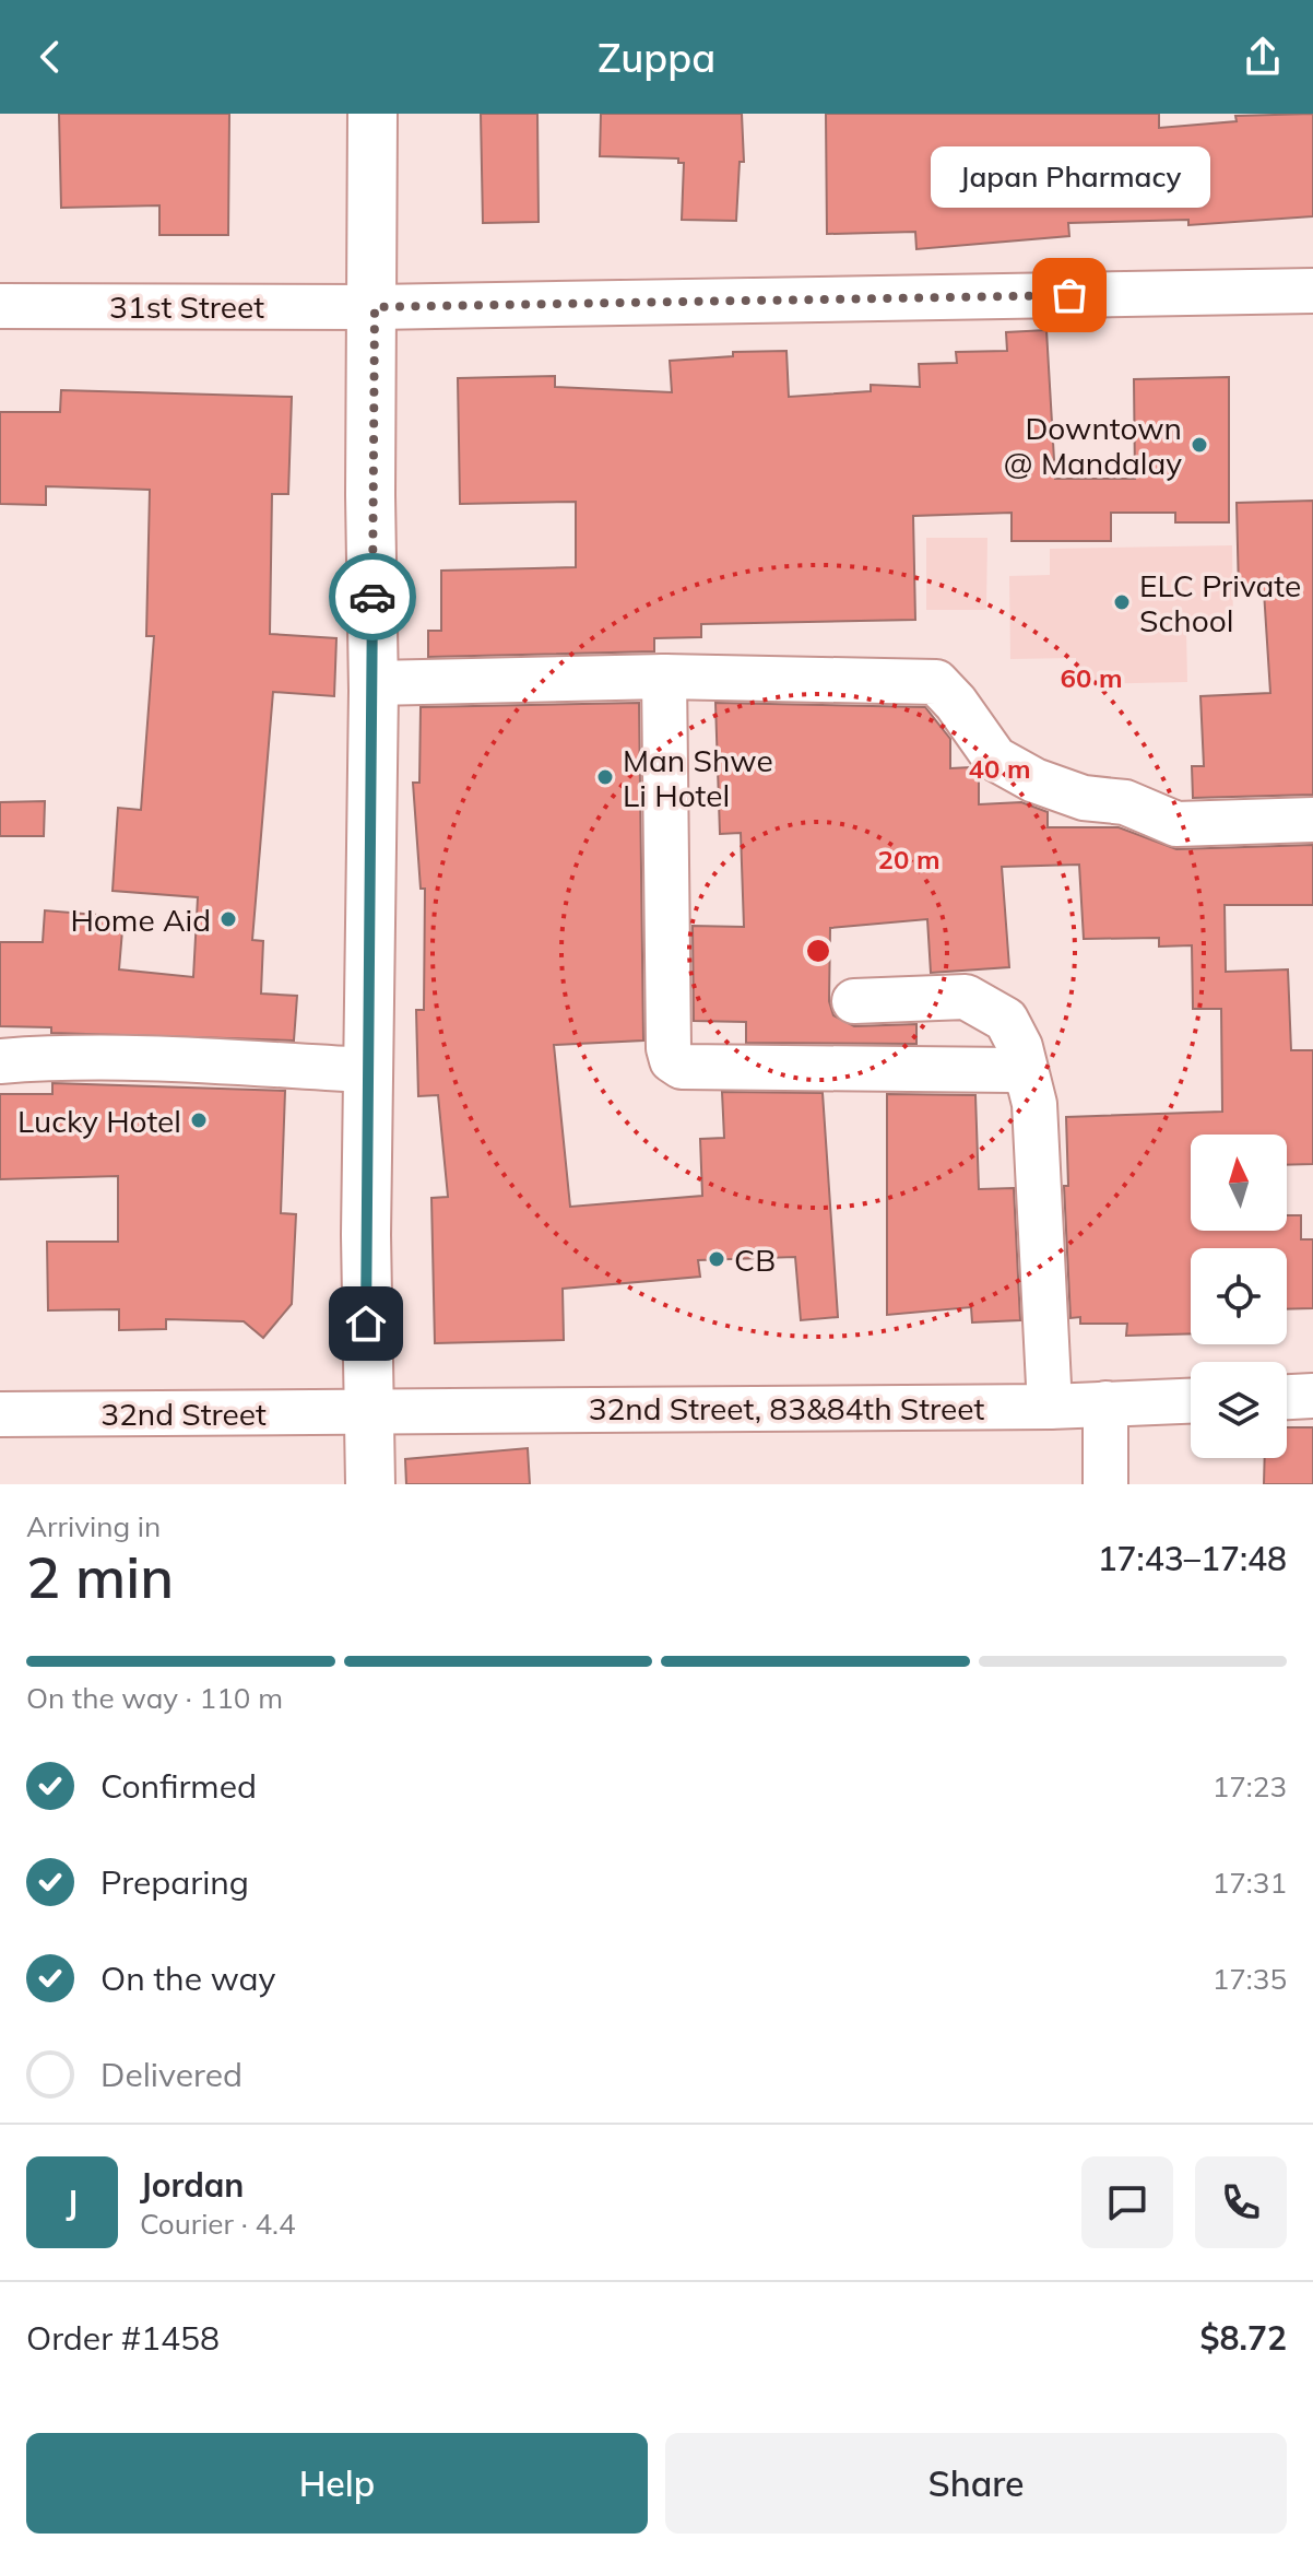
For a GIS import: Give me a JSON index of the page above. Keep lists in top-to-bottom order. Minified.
{"streets":{"street":["31st Street","32nd Street, 83&84th Street","32nd Street"]},"crossings":[["32nd Street, 83&84th Street","32nd Street"]],"places":["Japan Pharmacy","Downtown @ Mandalay","ELC Private School","Man Shwe Li Hotel","Home Aid","Lucky Hotel","CB"],"north":"top","page":{"header":"Zuppa","bubble":"Japan Pharmacy","heading":["2 min","Arriving in","17:43–17:48"],"panel":["Jordan","Courier · 4.4","Order #1458","$8.72"],"bar":"On the way · 110 m","list":[["Confirmed","17:23"],["Preparing","17:31"],["On the way","17:35"],"Delivered"],"round":"J","buttons":["Help","Share"]},"rings":["60 m","40 m","20 m"]}
